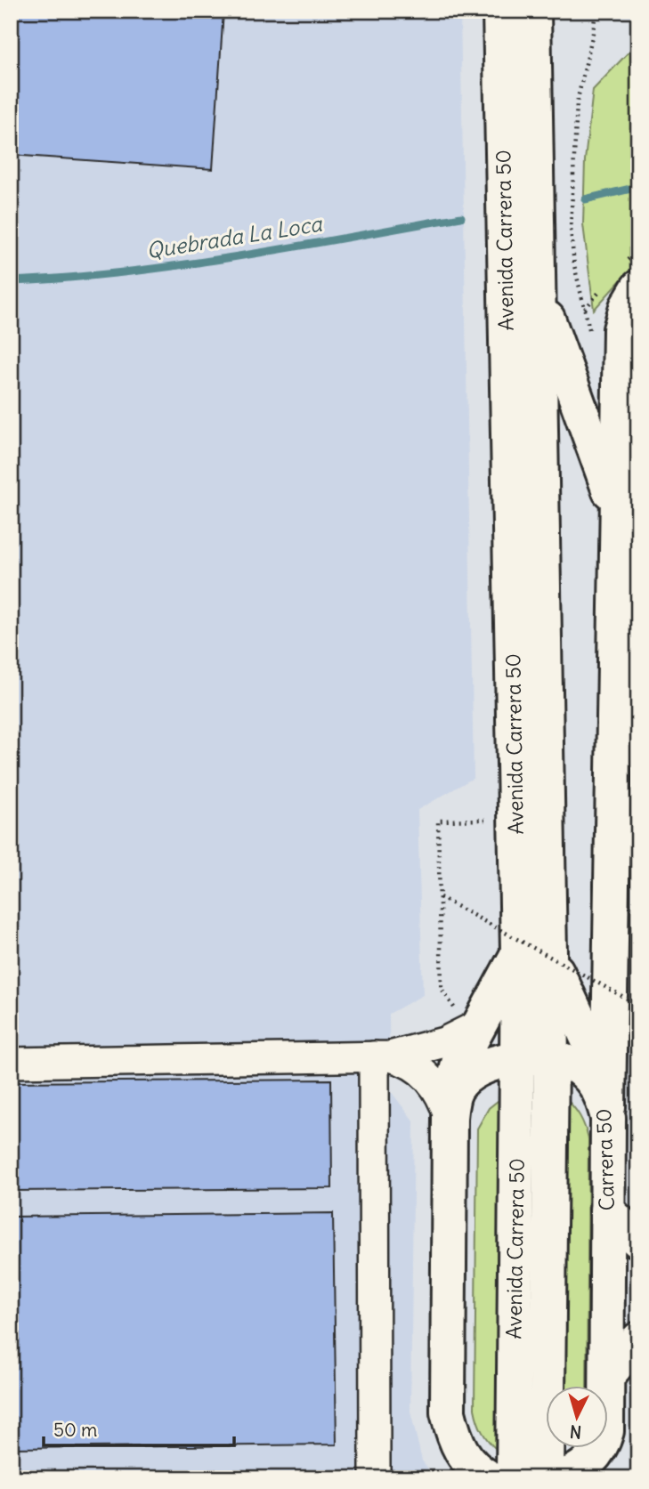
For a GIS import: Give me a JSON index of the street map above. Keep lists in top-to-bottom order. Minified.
{"streets":{"main road":["Avenida Carrera 50","Carrera 50"]},"crossings":[["Avenida Carrera 50","Carrera 50"]],"water":["Quebrada La Loca"],"scale_bar":"50 m","north":"bottom"}
